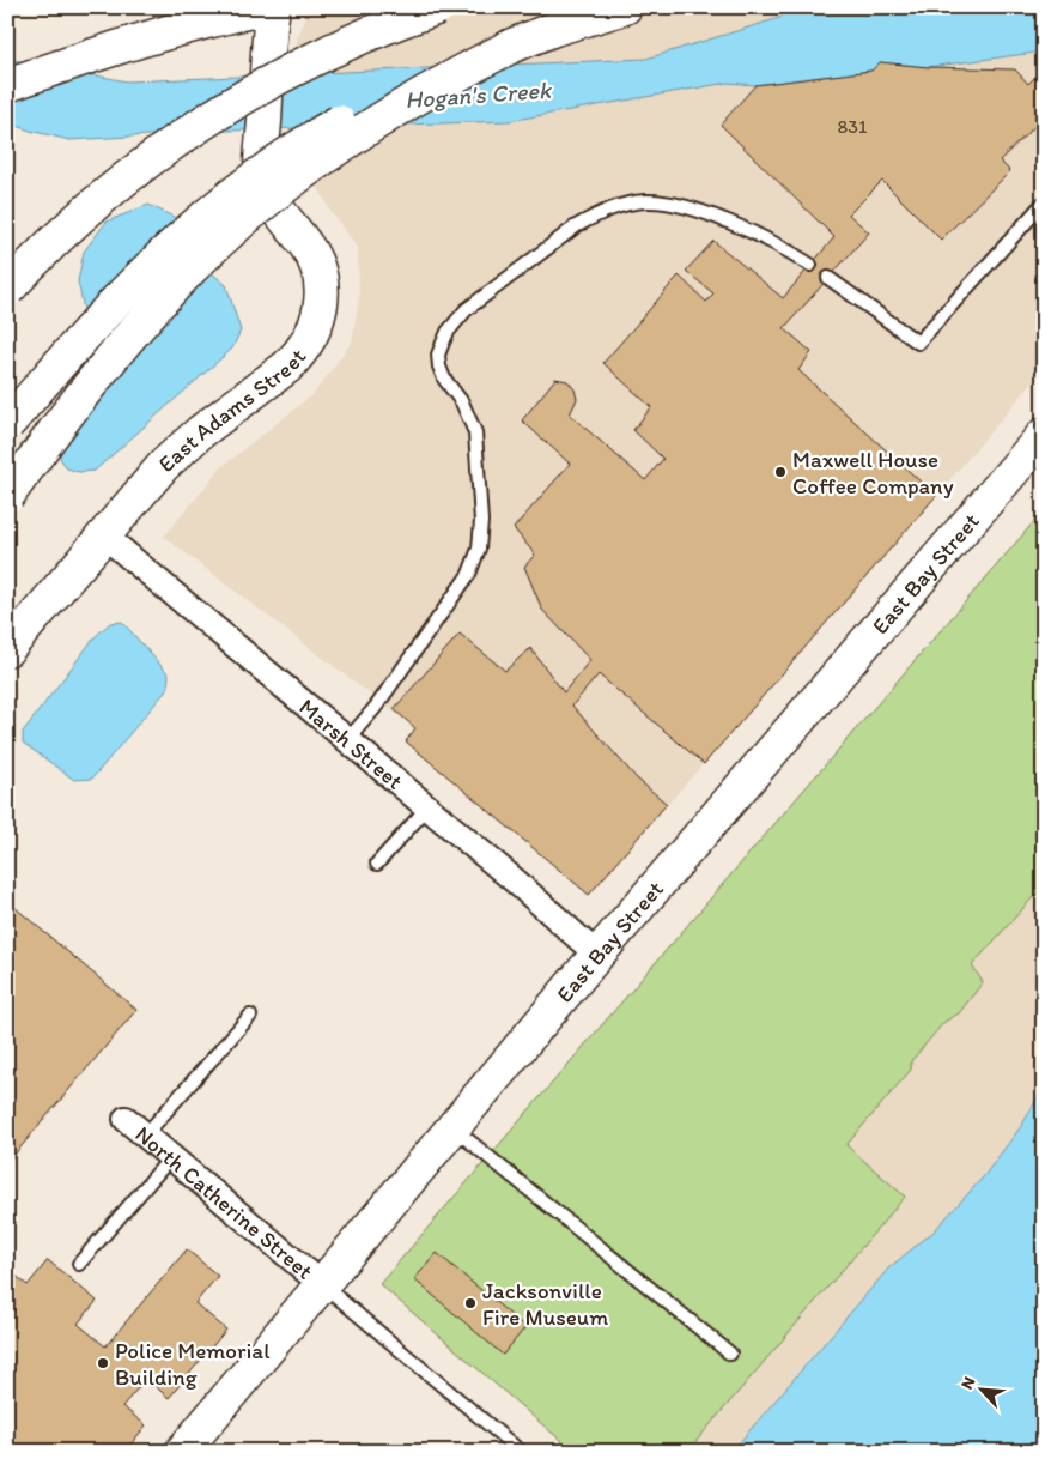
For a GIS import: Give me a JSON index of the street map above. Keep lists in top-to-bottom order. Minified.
{"streets":{"main road":["East Adams Street","East Bay Street"],"street":["Marsh Street","North Catherine Street"]},"crossings":[["East Adams Street","Marsh Street"],["East Bay Street","Marsh Street"],["East Bay Street","North Catherine Street"]],"water":["Hogan's Creek"],"places":["Maxwell House Coffee Company","Jacksonville Fire Museum","Police Memorial Building"],"house_numbers":["831"],"north":"top left"}
